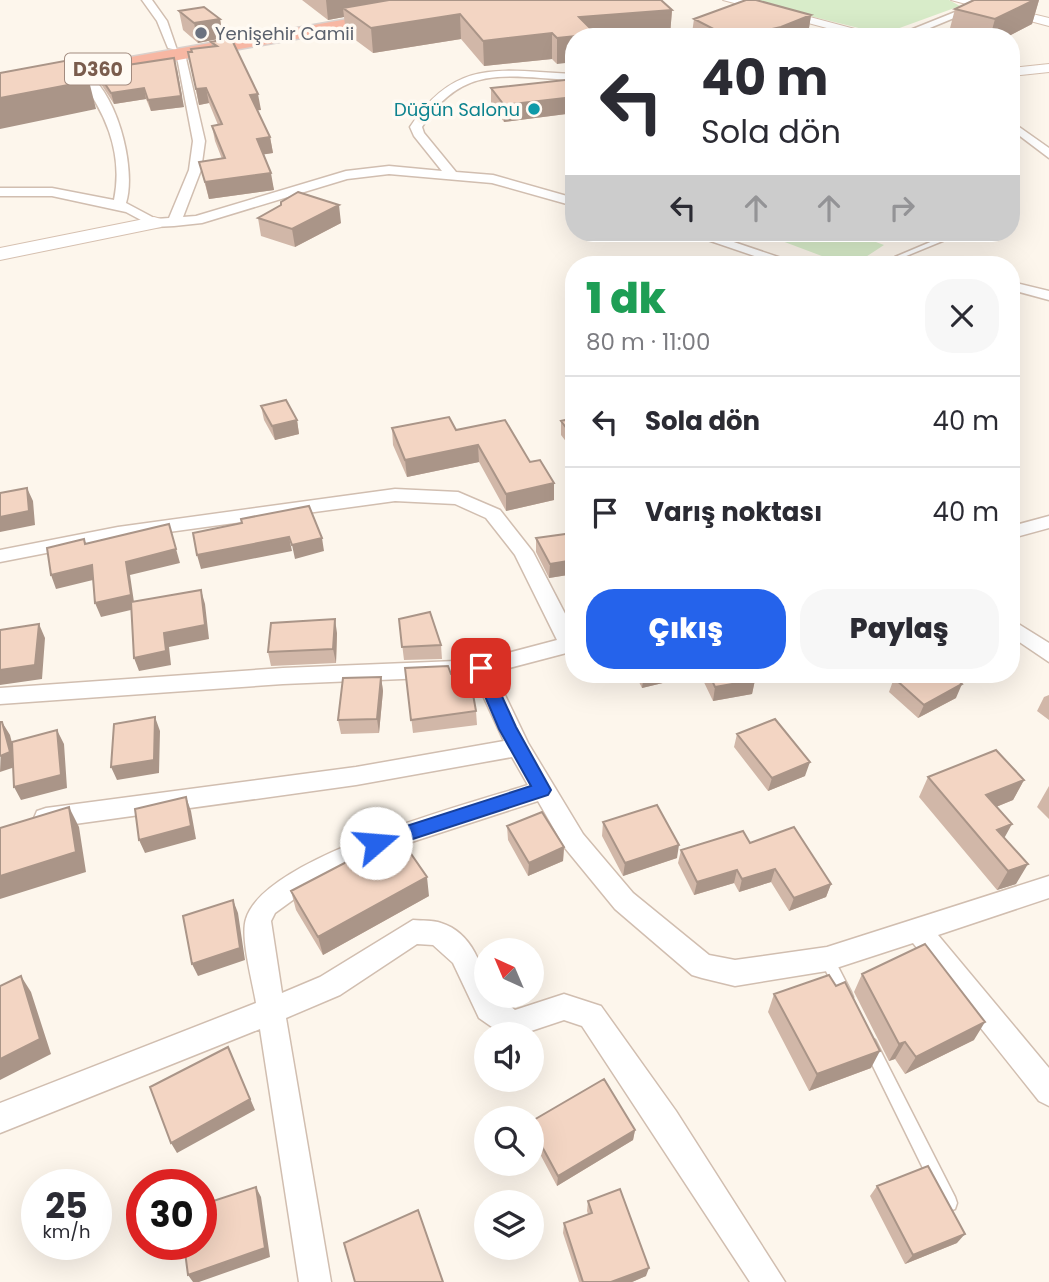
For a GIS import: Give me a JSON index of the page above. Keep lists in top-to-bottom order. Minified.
{"streets":{"highway":["D360"]},"places":["Yenişehir Camii","Düğün Salonu"],"north":"top left","page":{"turn":["40 m","Sola dön"],"heading":["1 dk","80 m · 11:00"],"list":[{"name":"Sola dön","value":"40 m"},{"name":"Varış noktası","value":"40 m"}],"buttons":["Çıkış","Paylaş"],"speed":"25 km/h","limit":"30"}}
